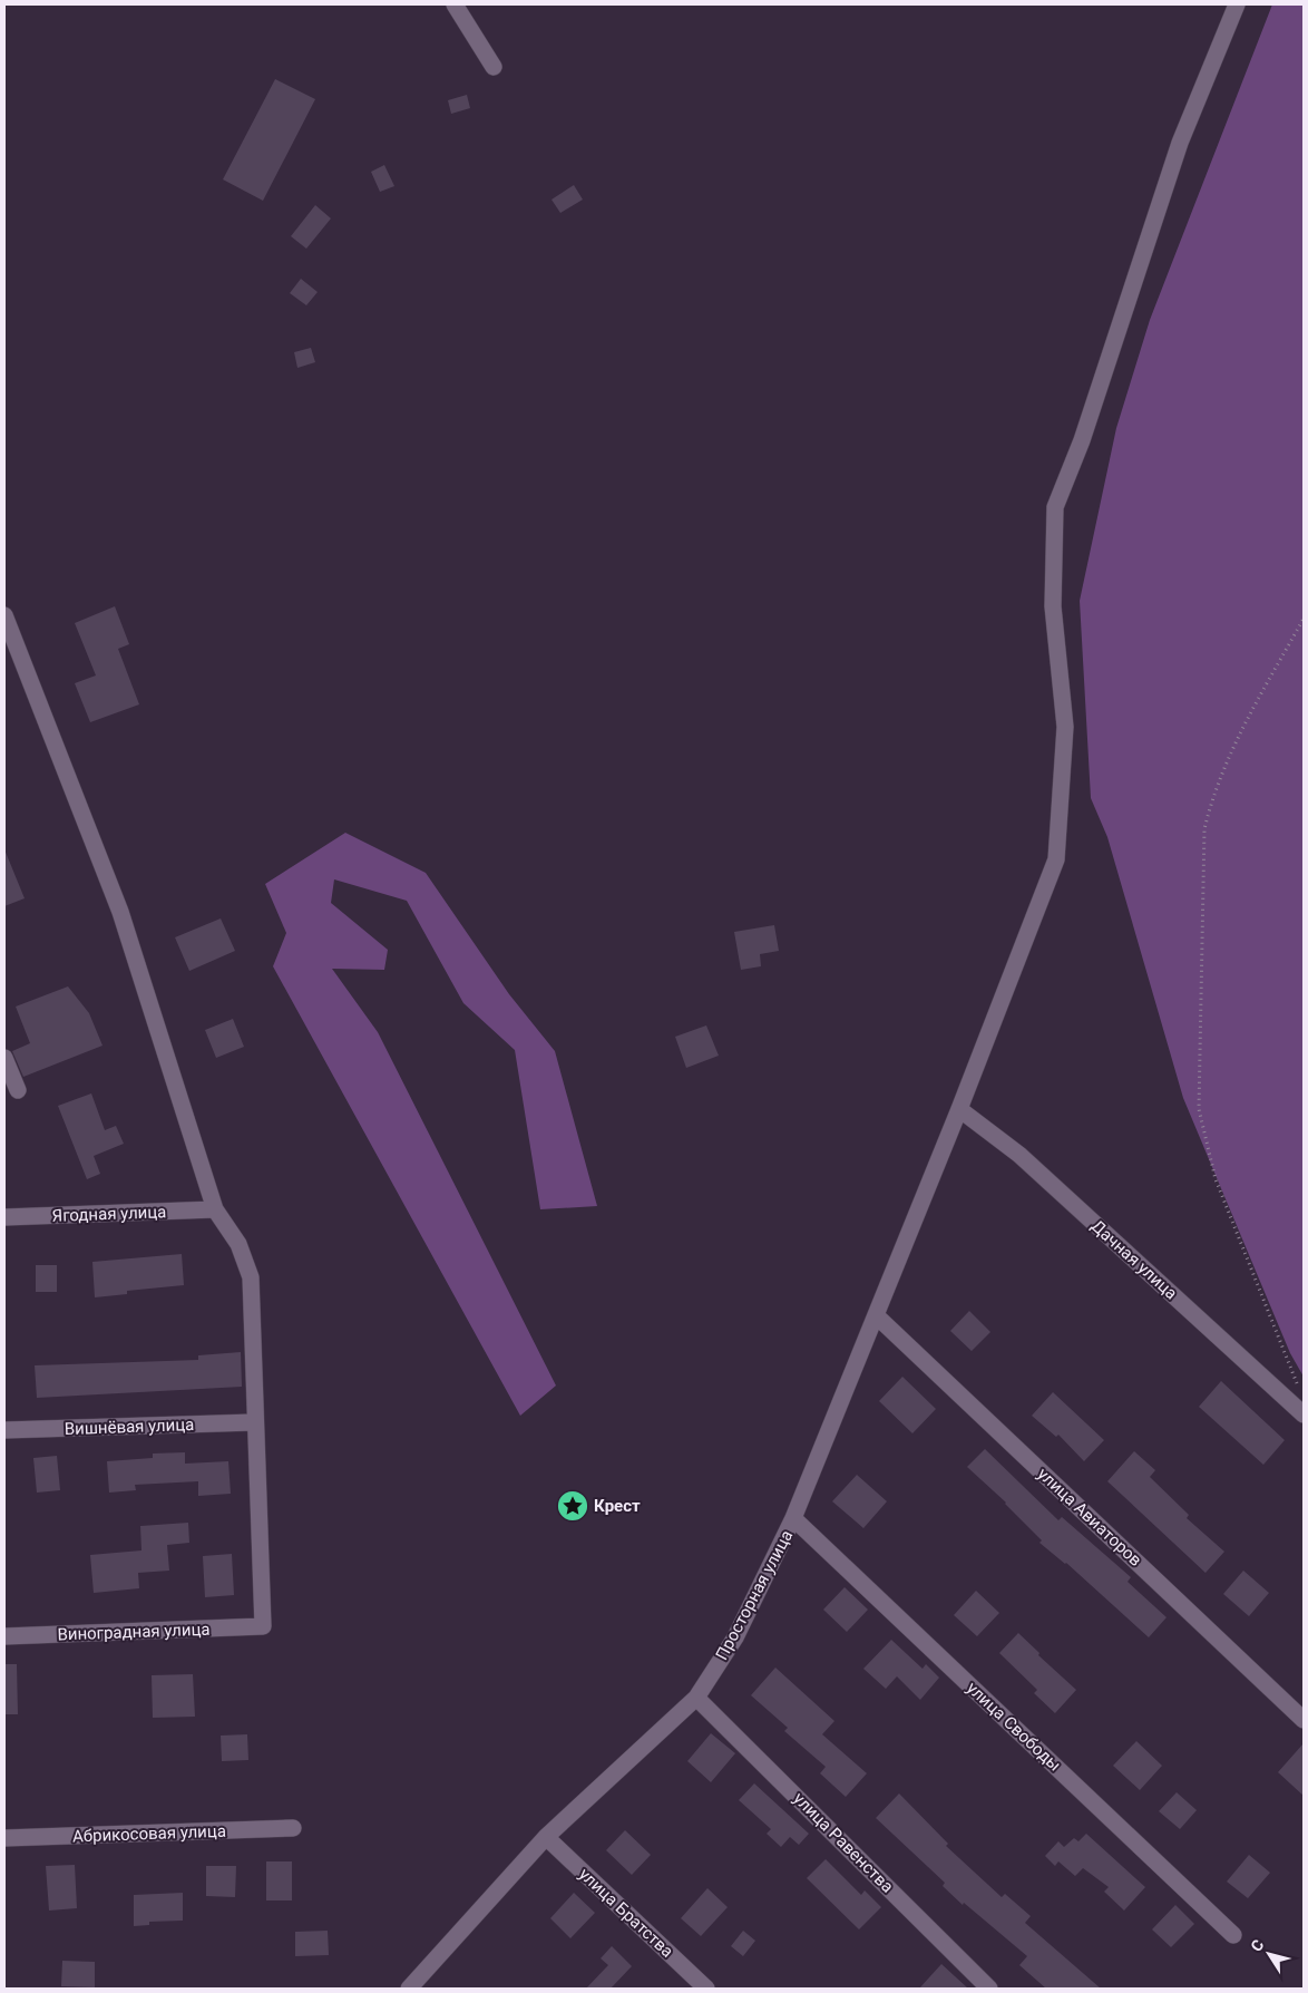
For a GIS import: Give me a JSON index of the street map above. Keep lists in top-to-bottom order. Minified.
{"streets":{"street":["Ягодная улица","Дачная улица","Вишнёвая улица","улица Авиаторов","Просторная улица","Виноградная улица","улица Свободы","Абрикосовая улица","улица Равенства","улица Братства"]},"crossings":[["Дачная улица","Просторная улица"],["Вишнёвая улица","Виноградная улица"],["улица Авиаторов","Просторная улица"],["Просторная улица","улица Свободы"],["Просторная улица","улица Равенства"],["Просторная улица","улица Братства"]],"places":{"place":["Крест"]},"north":"top left"}
